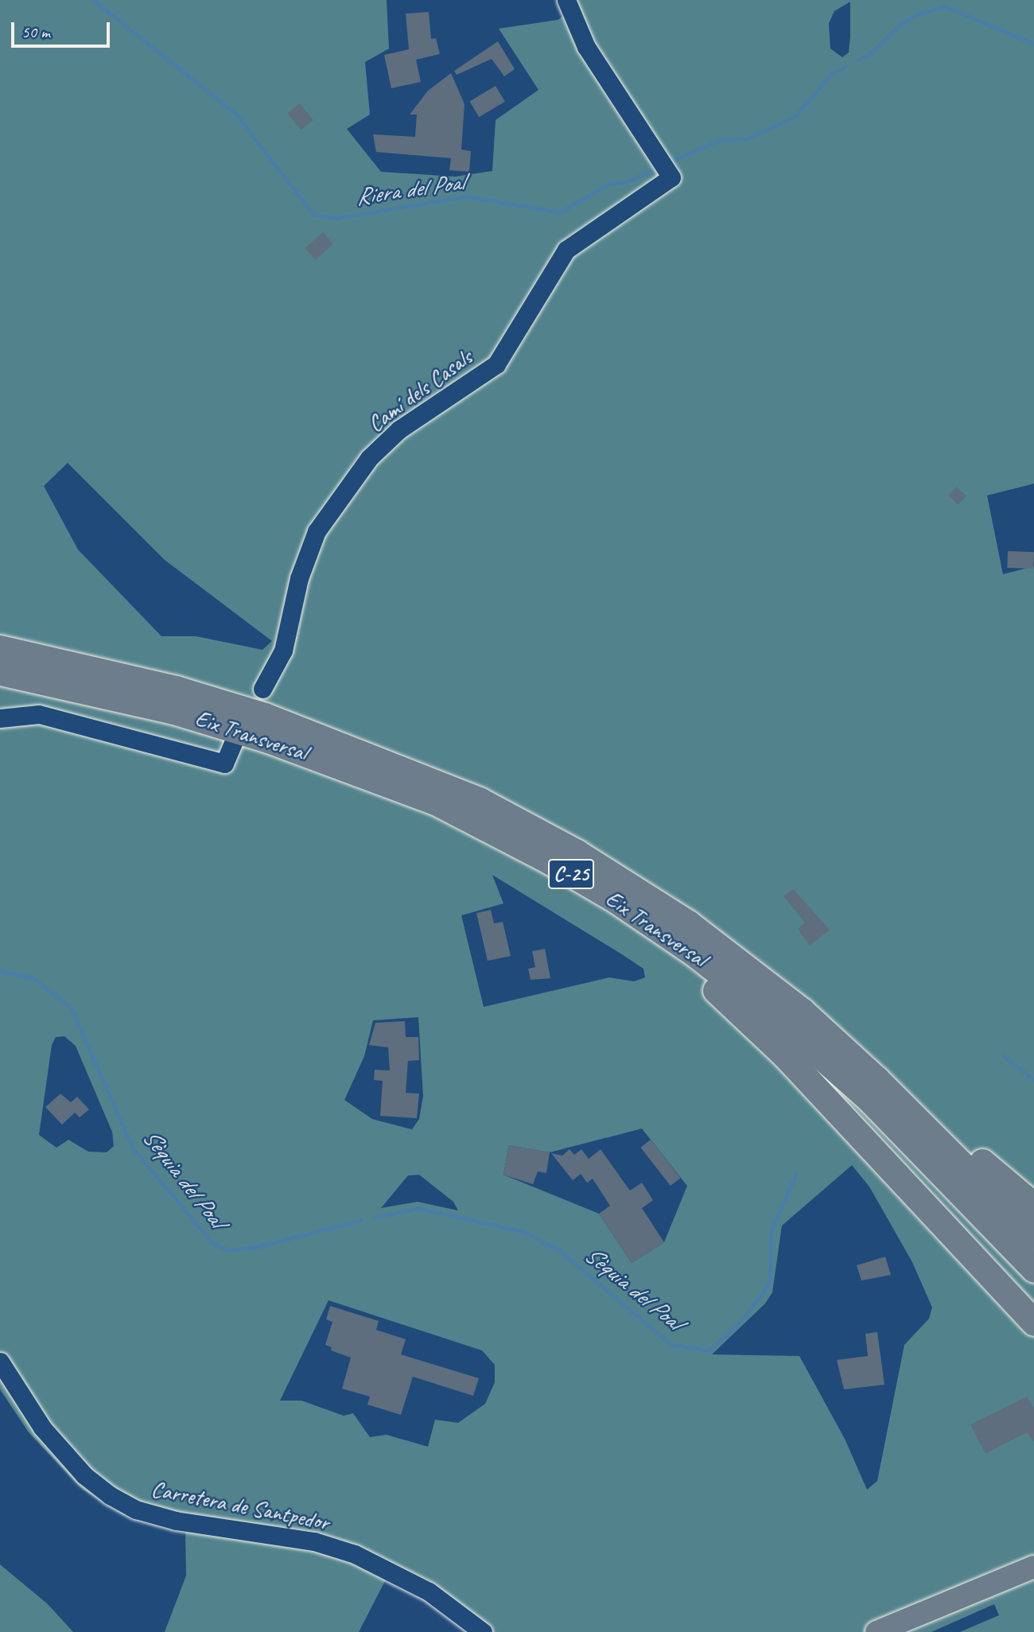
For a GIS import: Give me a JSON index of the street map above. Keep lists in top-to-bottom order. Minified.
{"streets":{"highway":["Eix Transversal","C-25"],"street":["Camí dels Casals","Carretera de Santpedor"]},"water":["Riera del Poal","Sèquia del Poal"],"scale_bar":"50 m"}
